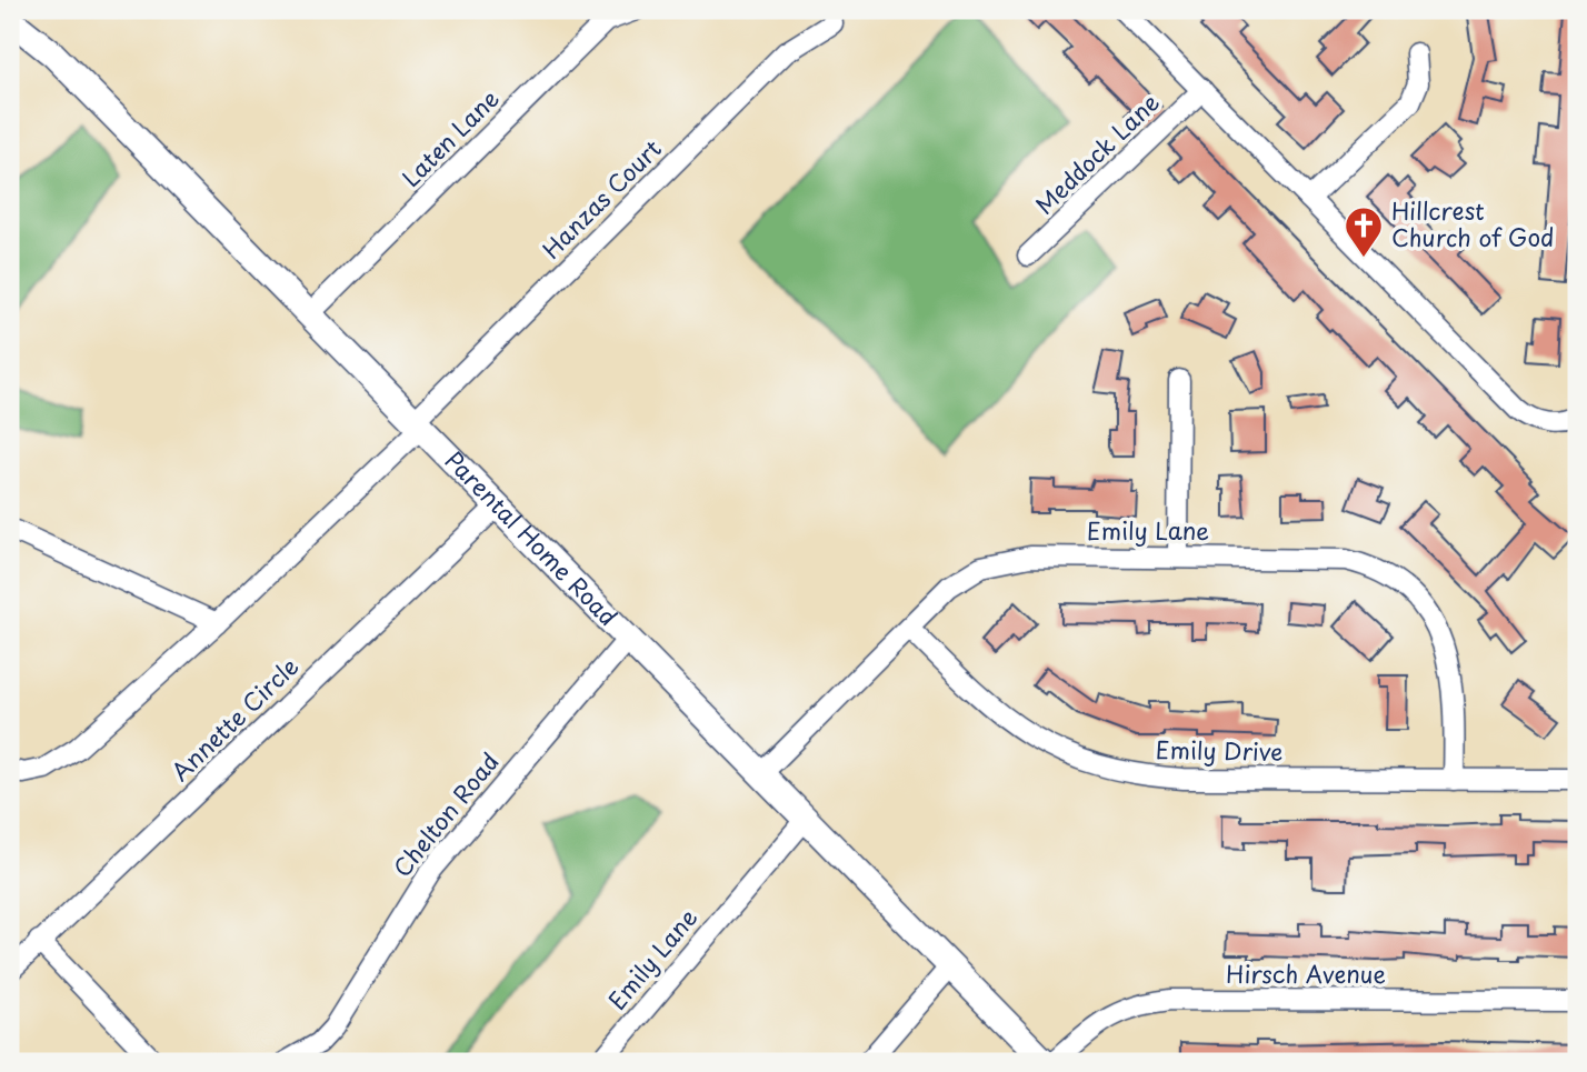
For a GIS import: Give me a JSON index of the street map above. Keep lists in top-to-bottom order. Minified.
{"streets":{"street":["Laten Lane","Meddock Lane","Hanzas Court","Emily Lane","Parental Home Road","Annette Circle","Emily Drive","Chelton Road","Hirsch Avenue"]},"crossings":[["Laten Lane","Parental Home Road"],["Hanzas Court","Parental Home Road"],["Emily Lane","Parental Home Road"],["Emily Lane","Emily Drive"],["Parental Home Road","Annette Circle"],["Parental Home Road","Chelton Road"]],"places":{"church":["Hillcrest Church of God"]}}
